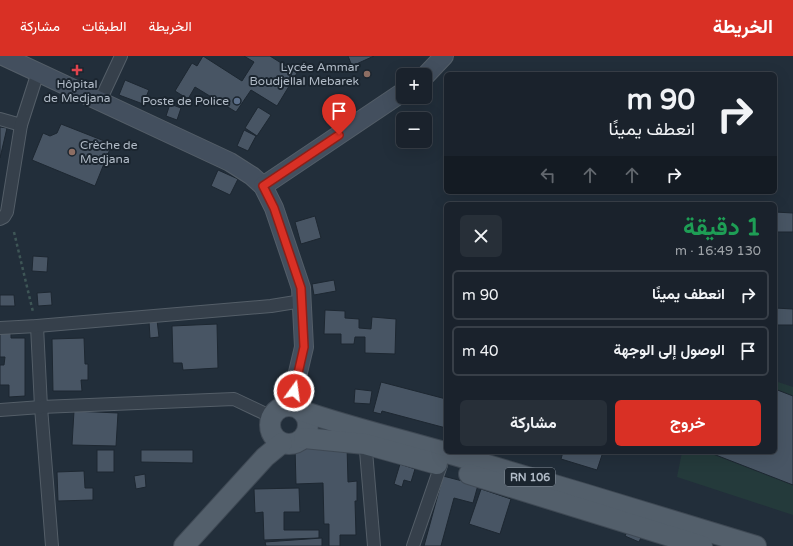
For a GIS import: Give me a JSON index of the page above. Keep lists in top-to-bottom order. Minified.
{"streets":{"main road":["RN 106"]},"places":{"health":["Hôpital de Medjana"],"other":["Lycée Ammar Boudjellal Mebarek","Poste de Police","Crèche de Medjana"]},"page":{"header":"الخريطة","nav":["الخريطة","الطبقات","مشاركة"],"map_buttons":["+","−"],"turn":["90 m","انعطف يمينًا"],"heading":["1 دقيقة","130 m · 16:49"],"list":[{"name":"انعطف يمينًا","value":"90 m"},{"name":"الوصول إلى الوجهة","value":"40 m"}],"buttons":["خروج","مشاركة"]}}
